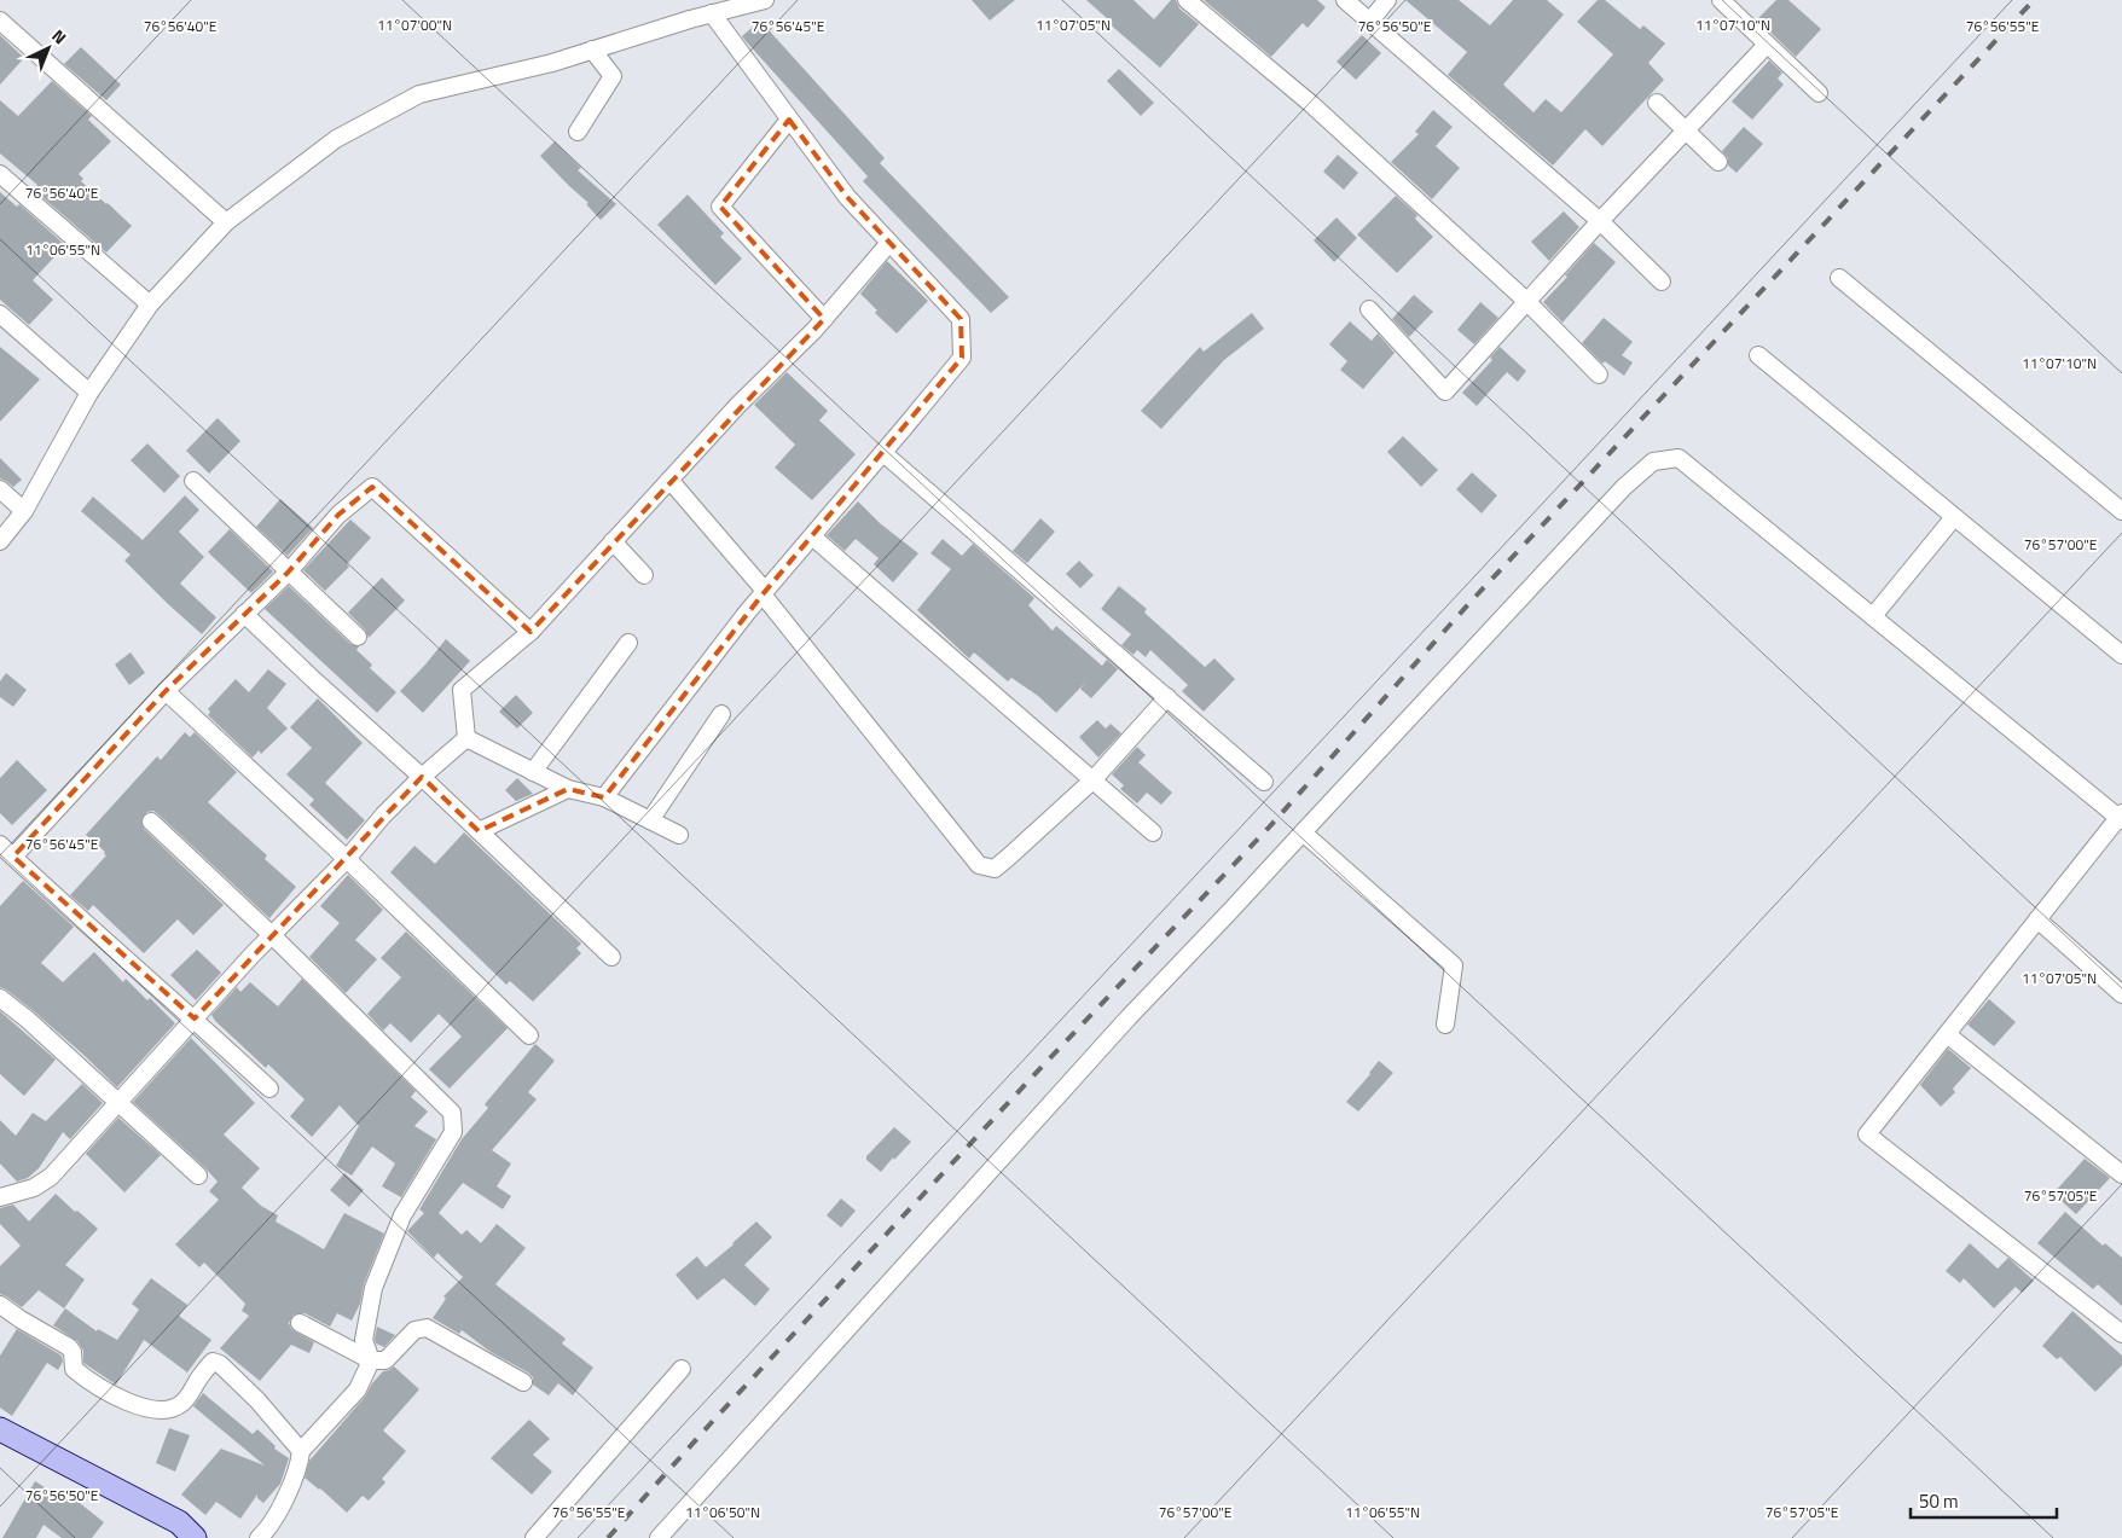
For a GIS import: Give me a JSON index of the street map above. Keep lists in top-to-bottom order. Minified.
{"scale_bar":"50 m","north":"top right","coordinates":["11°07'00\"N","11°07'05\"N","11°07'10\"N","76°56'40\"E","76°56'45\"E","76°56'50\"E","76°56'55\"E","11°06'55\"N","76°57'00\"E","76°57'05\"E","11°06'50\"N"]}
